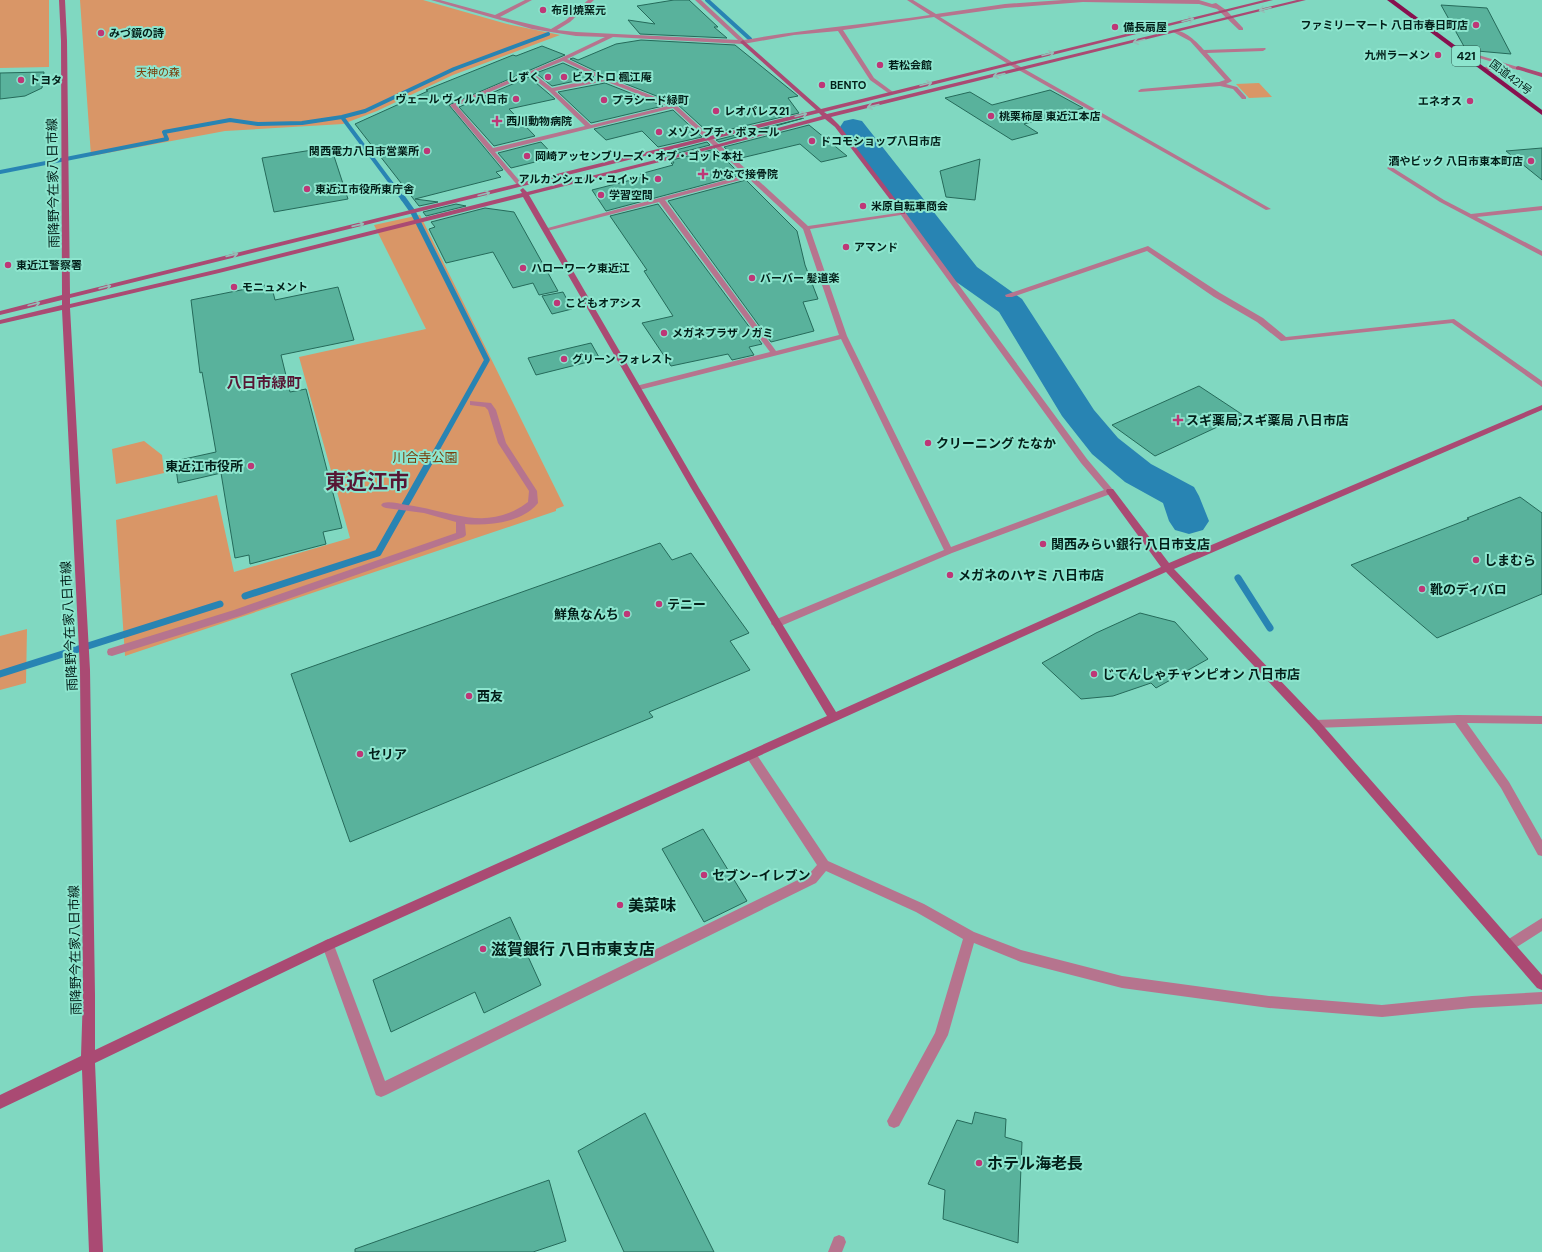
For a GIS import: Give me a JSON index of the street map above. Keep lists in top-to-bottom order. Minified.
{"streets":{"highway":["421","国道421号"],"street":["雨降野今在家八日市線"]},"districts":["八日市緑町","東近江市"],"parks":["天神の森","川合寺公園"],"places":{"other":["布引焼窯元","ファミリーマート 八日市春日町店","備長扇屋","みづ鏡の詩","九州ラーメン","若松会館","しずく","ビストロ 楓江庵","トヨタ","BENTO","ヴェール ヴィル八日市","プラシード緑町","エネオス","レオパレス21","桃栗柿屋 東近江本店","メゾン プチ・ボヌール","ドコモショップ八日市店","関西電力八日市営業所","岡崎アッセンブリーズ・オブ・ゴット本社","酒やビック 八日市東本町店","アルカンシェル・ユイット","東近江市役所東庁舎","学習空間","米原自転車商会","アマンド","東近江警察署","ハローワーク東近江","バーバー 髪道楽","モニュメント","こどもオアシス","メガネプラザ ノガミ","グリーン フォレスト","クリーニング たなか","東近江市役所","関西みらい銀行 八日市支店","しまむら","メガネのハヤミ 八日市店","靴のディバロ","テニー","鮮魚なんち","じてんしゃチャンピオン 八日市店","西友","セリア","セブン-イレブン","美菜味","滋賀銀行 八日市東支店","ホテル海老長"],"health":["西川動物病院","かなで接骨院","スギ薬局;スギ薬局 八日市店"]}}
